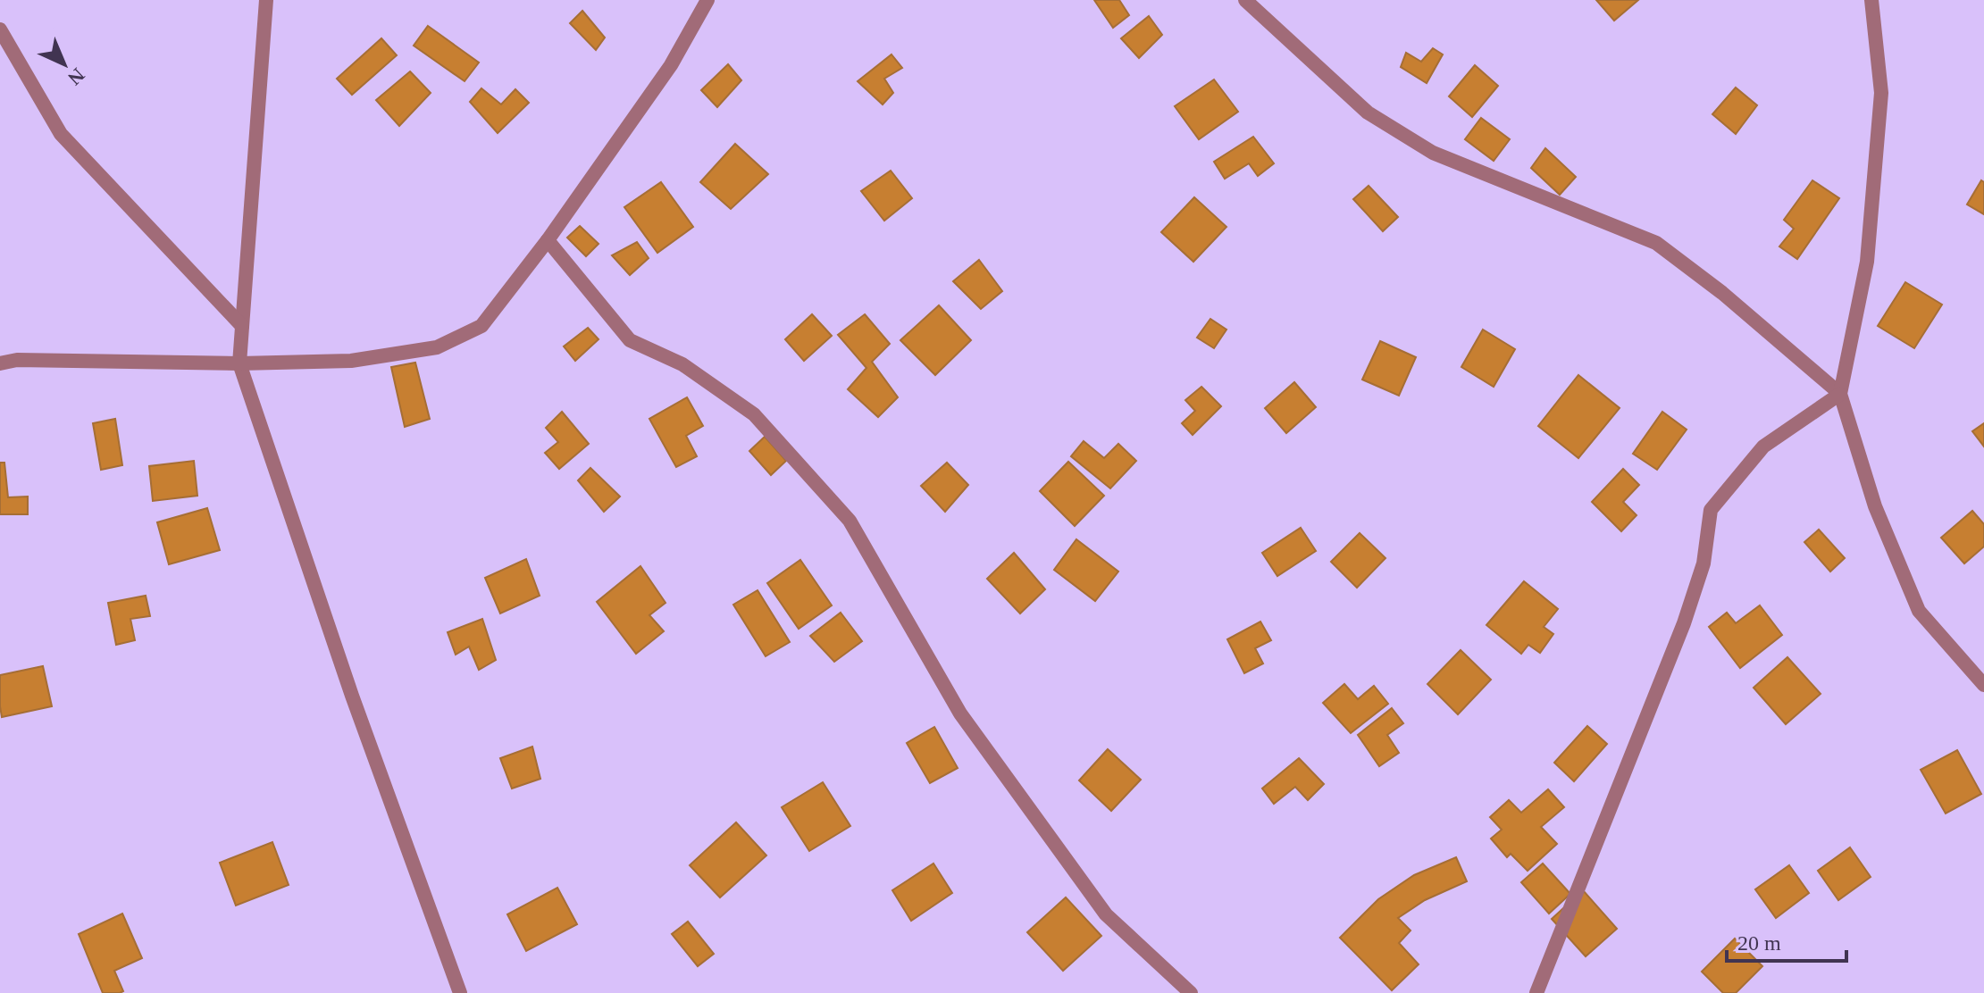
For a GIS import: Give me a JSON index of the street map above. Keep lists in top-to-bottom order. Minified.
{"scale_bar":"20 m","north":"bottom right"}
